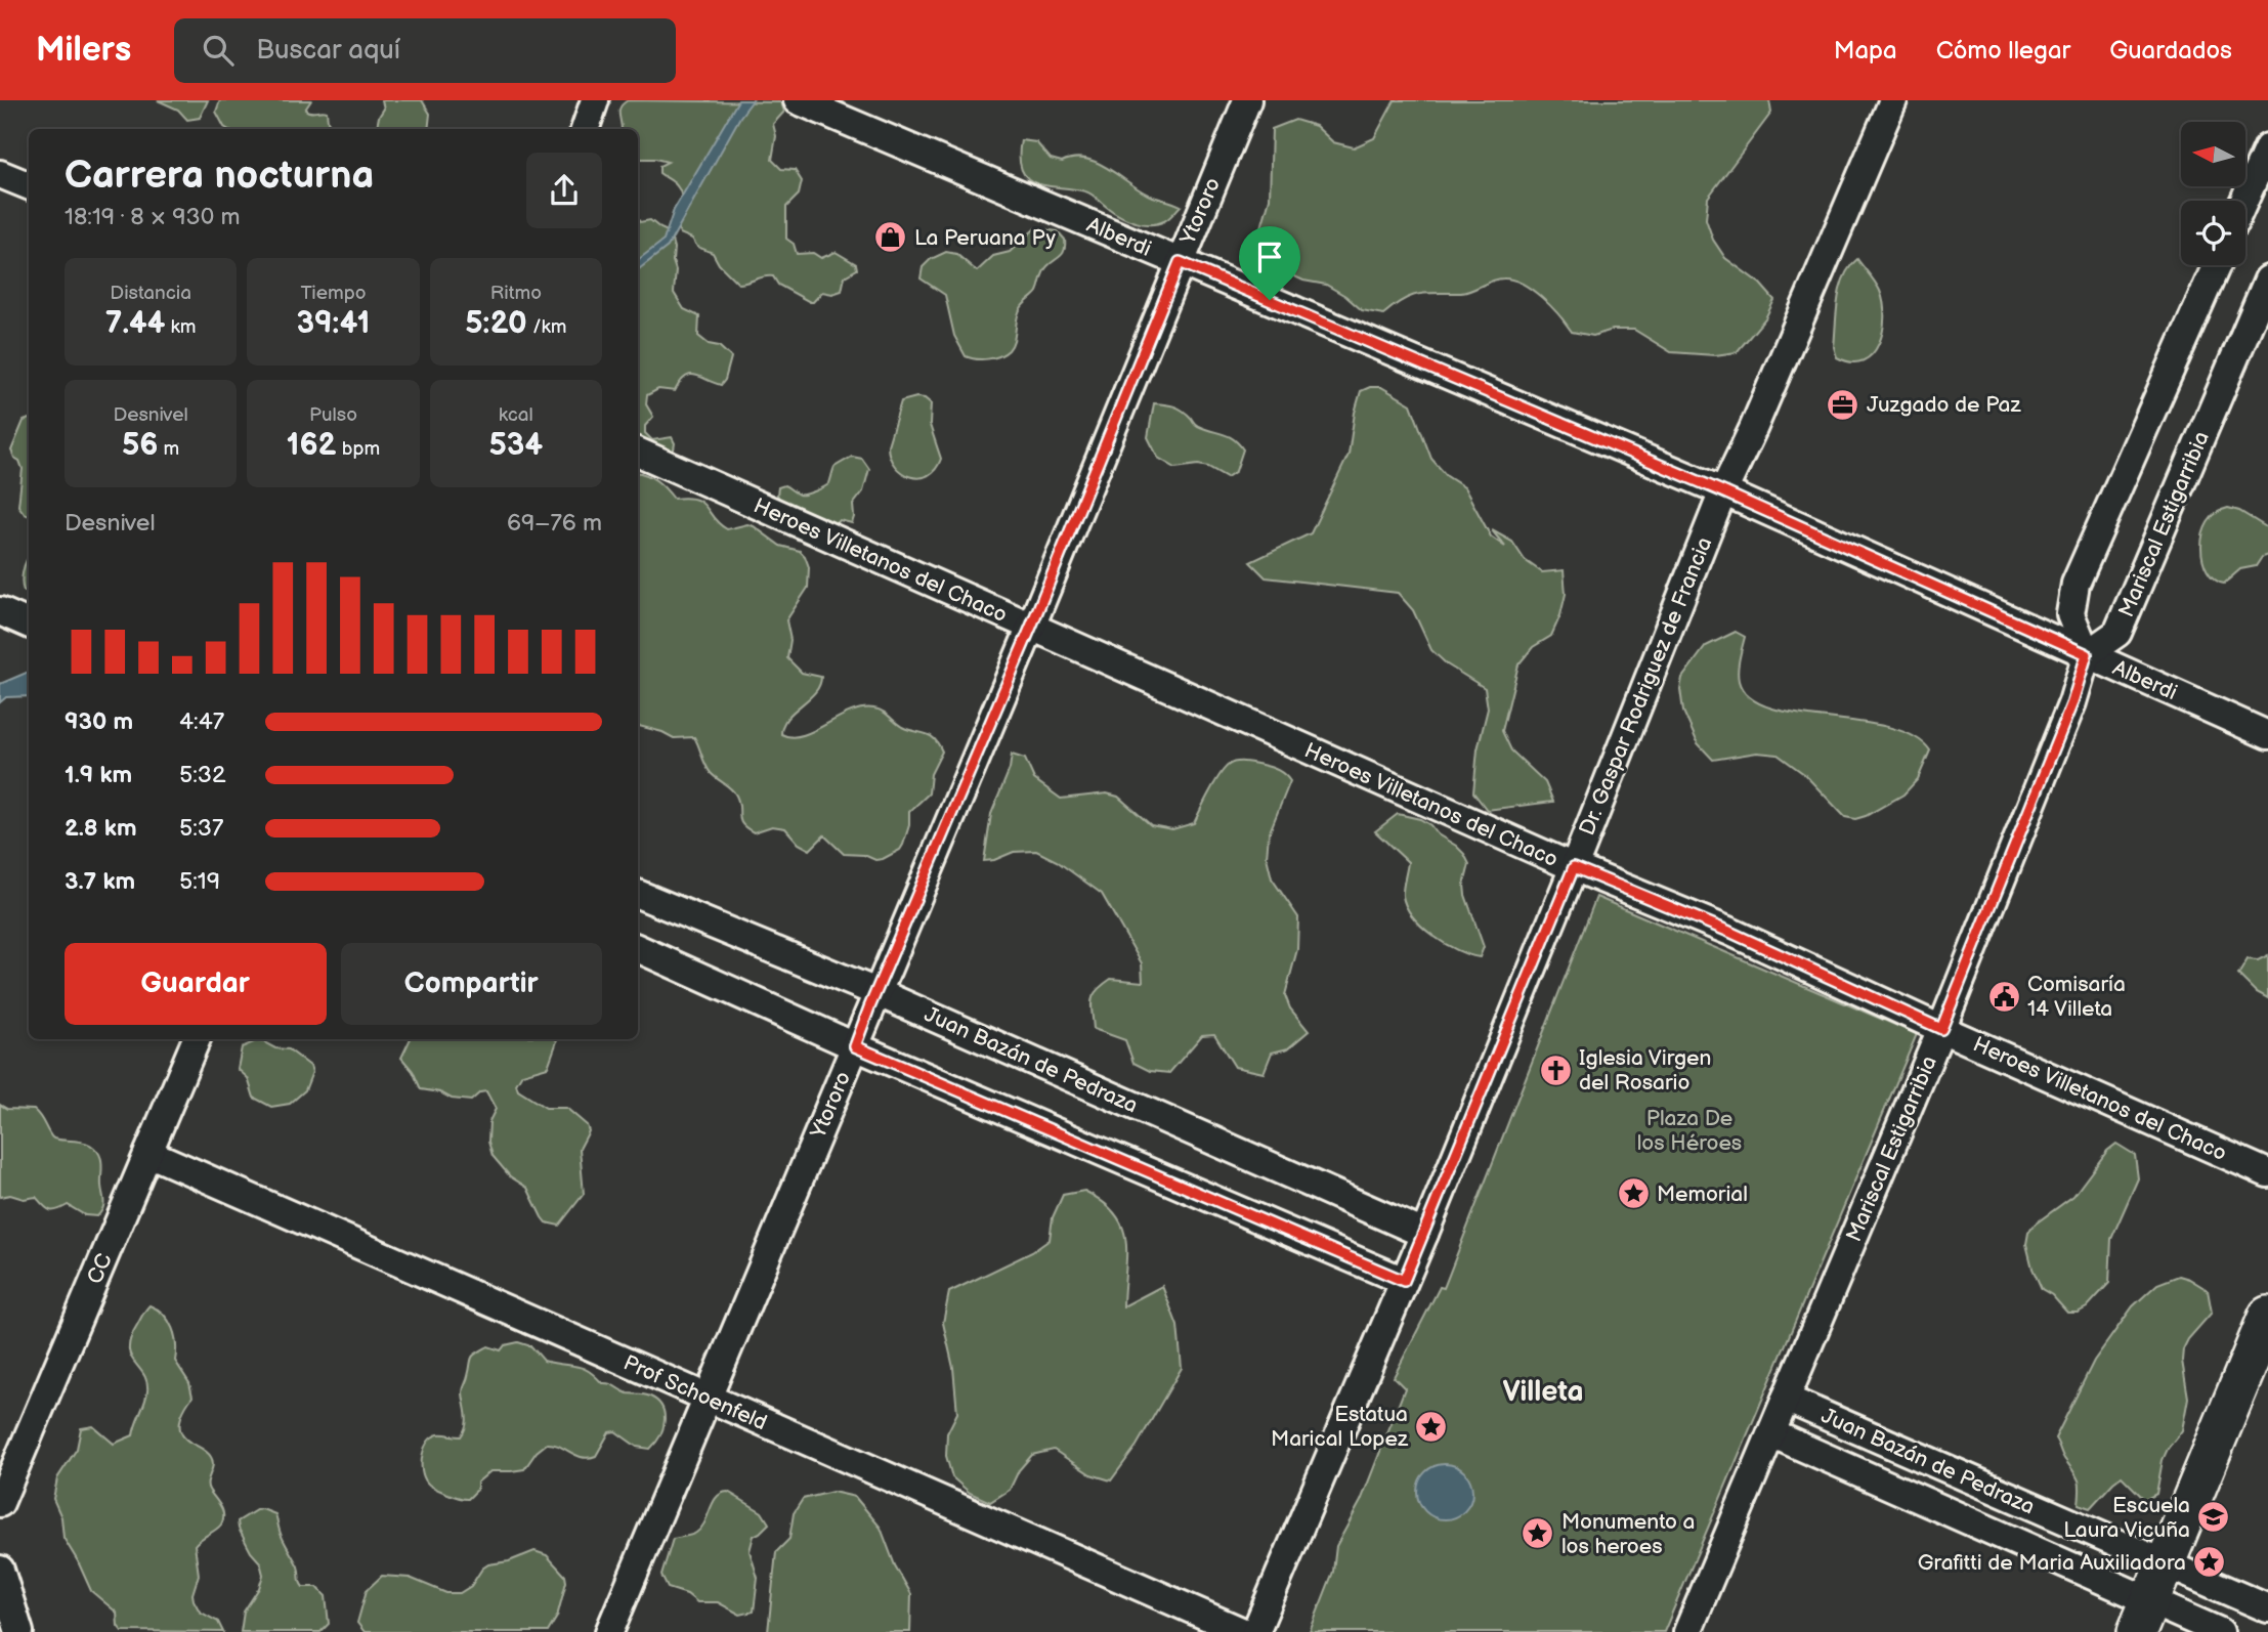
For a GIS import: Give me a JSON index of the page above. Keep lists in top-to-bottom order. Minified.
{"streets":{"street":["Ytororo","Alberdi","Mariscal Estigarribia","Heroes Villetanos del Chaco","Dr. Gaspar Rodriguez de Francia","Juan Bazán de Pedraza","CC","Prof Schoenfeld"]},"crossings":[["Ytororo","Alberdi"],["Ytororo","Heroes Villetanos del Chaco"],["Ytororo","Juan Bazán de Pedraza"],["Ytororo","Prof Schoenfeld"],["Alberdi","Mariscal Estigarribia"],["Alberdi","Dr. Gaspar Rodriguez de Francia"],["Mariscal Estigarribia","Heroes Villetanos del Chaco"],["Mariscal Estigarribia","Juan Bazán de Pedraza"],["Heroes Villetanos del Chaco","Dr. Gaspar Rodriguez de Francia"],["Dr. Gaspar Rodriguez de Francia","Juan Bazán de Pedraza"],["CC","Prof Schoenfeld"]],"districts":["Villeta"],"parks":["Plaza De los Héroes"],"places":{"shop":["La Peruana Py"],"office":["Juzgado de Paz"],"public building":["Comisaría 14 Villeta"],"church":["Iglesia Virgen del Rosario"],"place":["Memorial","Estatua Marical Lopez","Monumento a los heroes","Grafitti de Maria Auxiliadora"],"school or university":["Escuela Laura Vicuña"]},"north":"left","page":{"header":"Milers","search":"Buscar aquí","nav":["Mapa","Cómo llegar","Guardados"],"heading":["Carrera nocturna","18:19 · 8 × 930 m"],"stats":[["Distancia","7.44 km"],["Tiempo","39:41"],["Ritmo","5:20 /km"],["Desnivel","56 m"],["Pulso","162 bpm"],["kcal","534"]],"chart":["Desnivel","69–76 m"],"list":[{"name":"930 m","note":"4:47"},{"name":"1.9 km","note":"5:32"},{"name":"2.8 km","note":"5:37"},{"name":"3.7 km","note":"5:19"}],"buttons":["Guardar","Compartir"]}}
